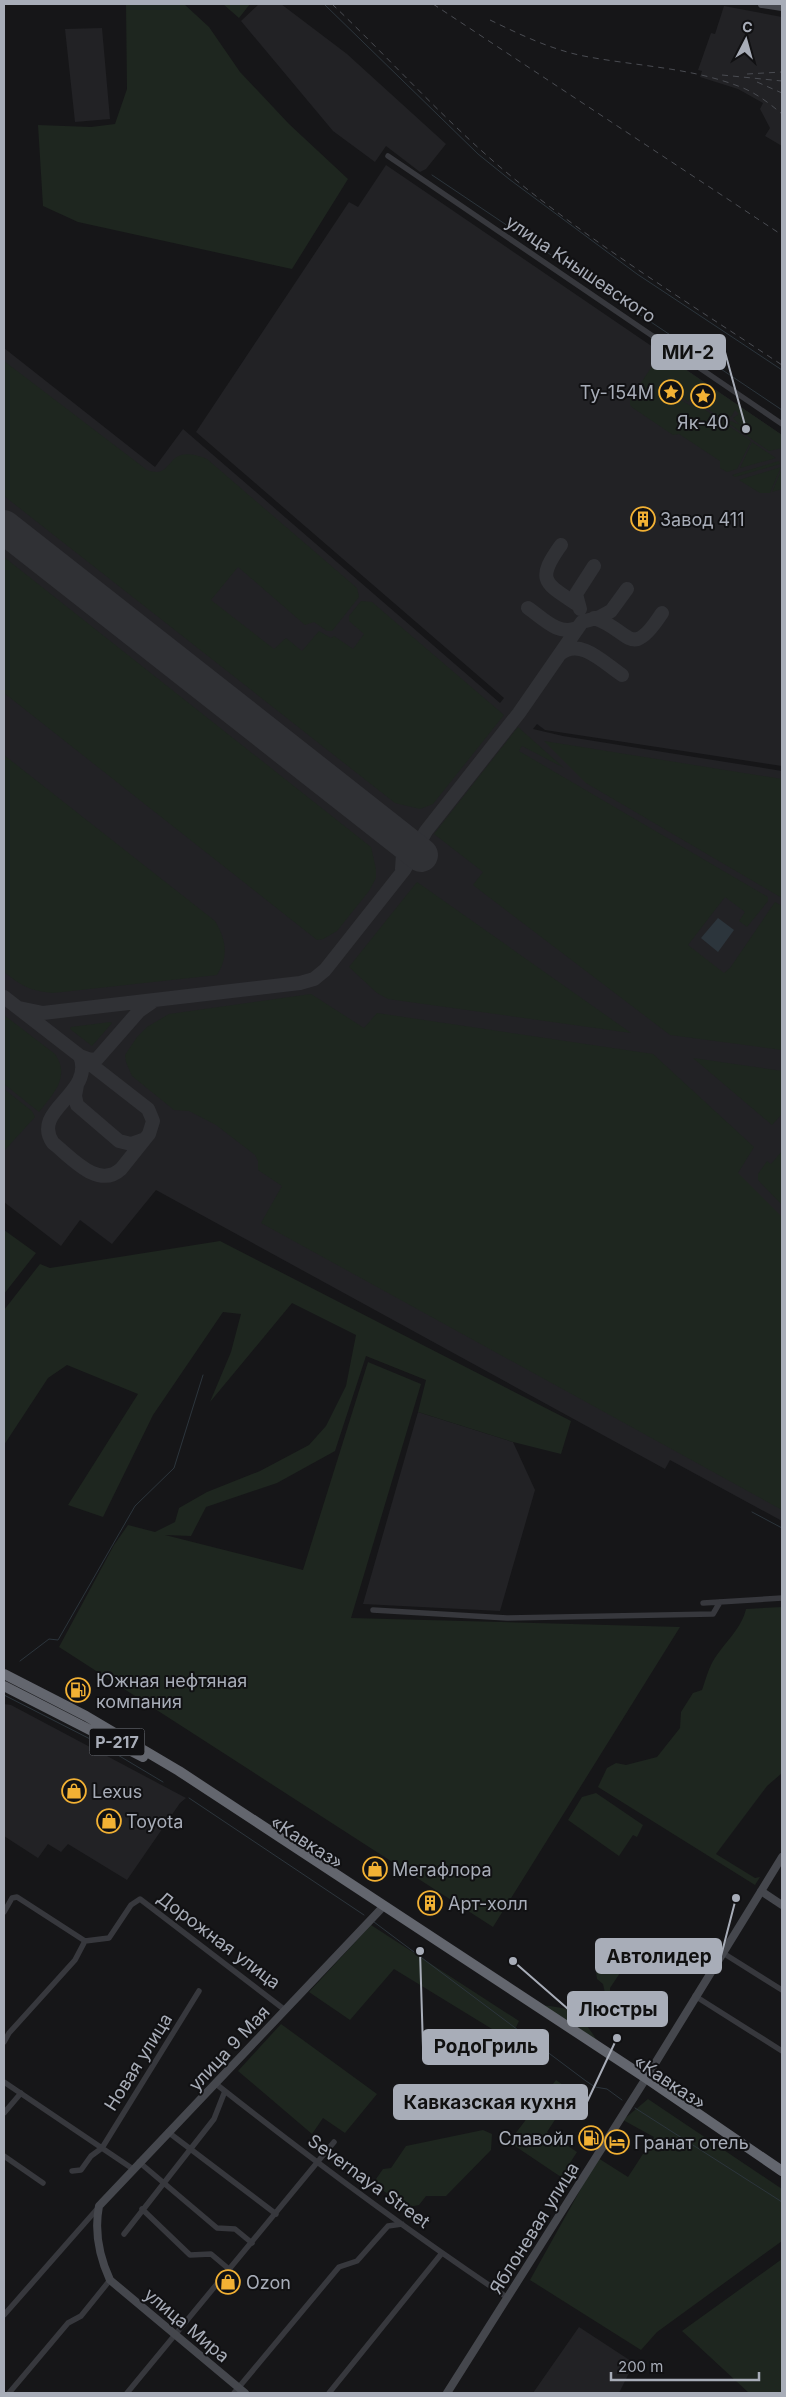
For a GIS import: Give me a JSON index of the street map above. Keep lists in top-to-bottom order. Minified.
{"streets":{"highway":["Р-217","«Кавказ»"],"street":["улица Кнышевского","Дорожная улица","улица 9 Мая","Новая улица","Severnaya Street","Яблоневая улица","улица Мира"]},"crossings":[["Р-217","«Кавказ»"],["Р-217","Яблоневая улица"],["«Кавказ»","улица 9 Мая"],["«Кавказ»","Яблоневая улица"],["Дорожная улица","улица 9 Мая"],["улица 9 Мая","Severnaya Street"],["Severnaya Street","Яблоневая улица"]],"places":{"place":["Ту-154М","Як-40"],"other":["МИ-2","Автолидер","РодоГриль","Люстры","Кавказская кухня"],"building":["Завод 411","Арт-холл"],"fuel station":["Южная нефтяная компания","Славойл"],"shop":["Lexus","Toyota","Мегафлора","Ozon"],"hotel":["Гранат отель"]},"scale_bar":"200 m","north":"top"}
